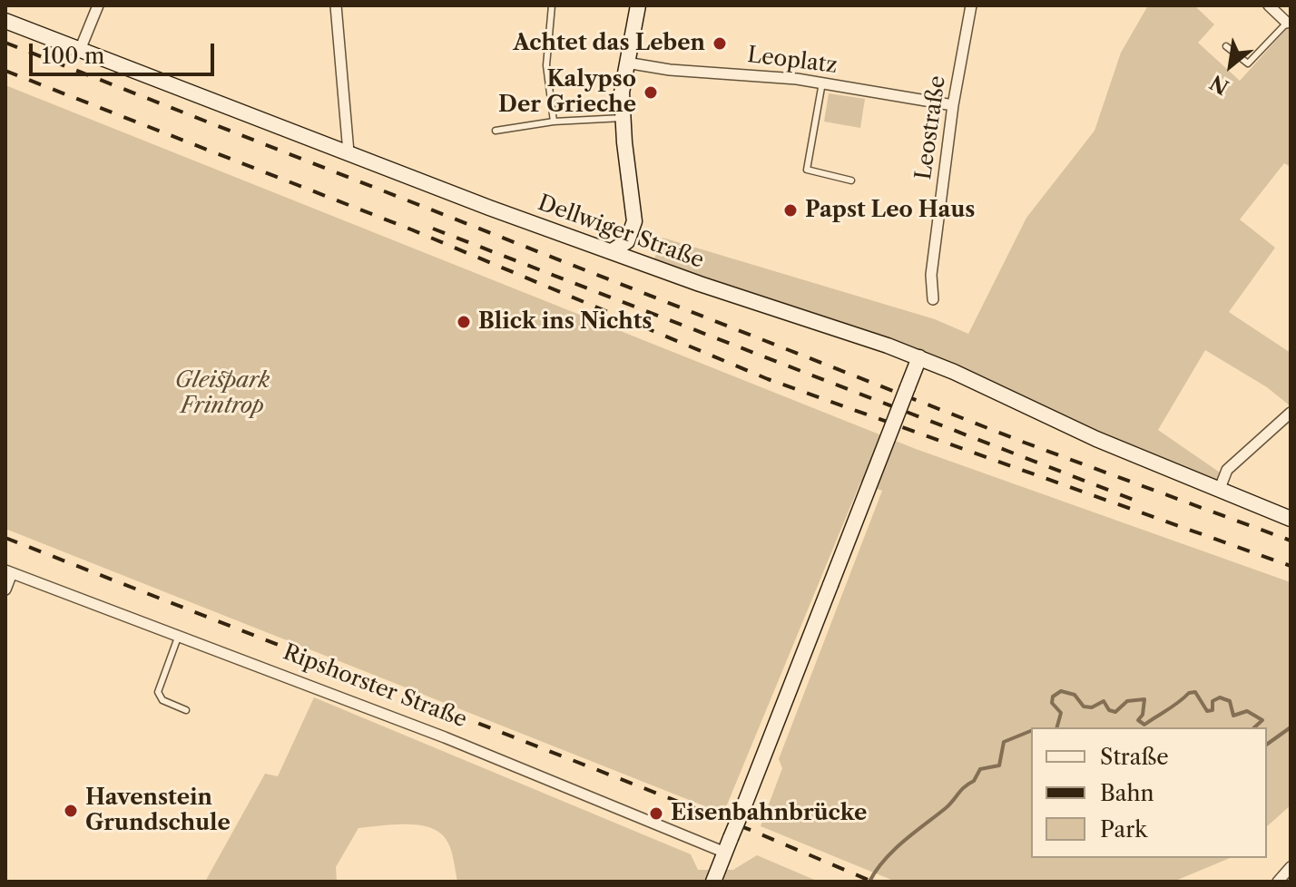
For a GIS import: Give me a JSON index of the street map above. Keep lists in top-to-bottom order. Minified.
{"streets":{"main road":["Dellwiger Straße"],"street":["Leoplatz","Leostraße","Ripshorster Straße"]},"crossings":[["Leoplatz","Leostraße"]],"parks":["Gleispark Frintrop"],"places":["Achtet das Leben","Kalypso Der Grieche","Papst Leo Haus","Blick ins Nichts","Havenstein Grundschule","Eisenbahnbrücke"],"legend":["Straße","Bahn","Park"],"scale_bar":"100 m","north":"bottom left"}
